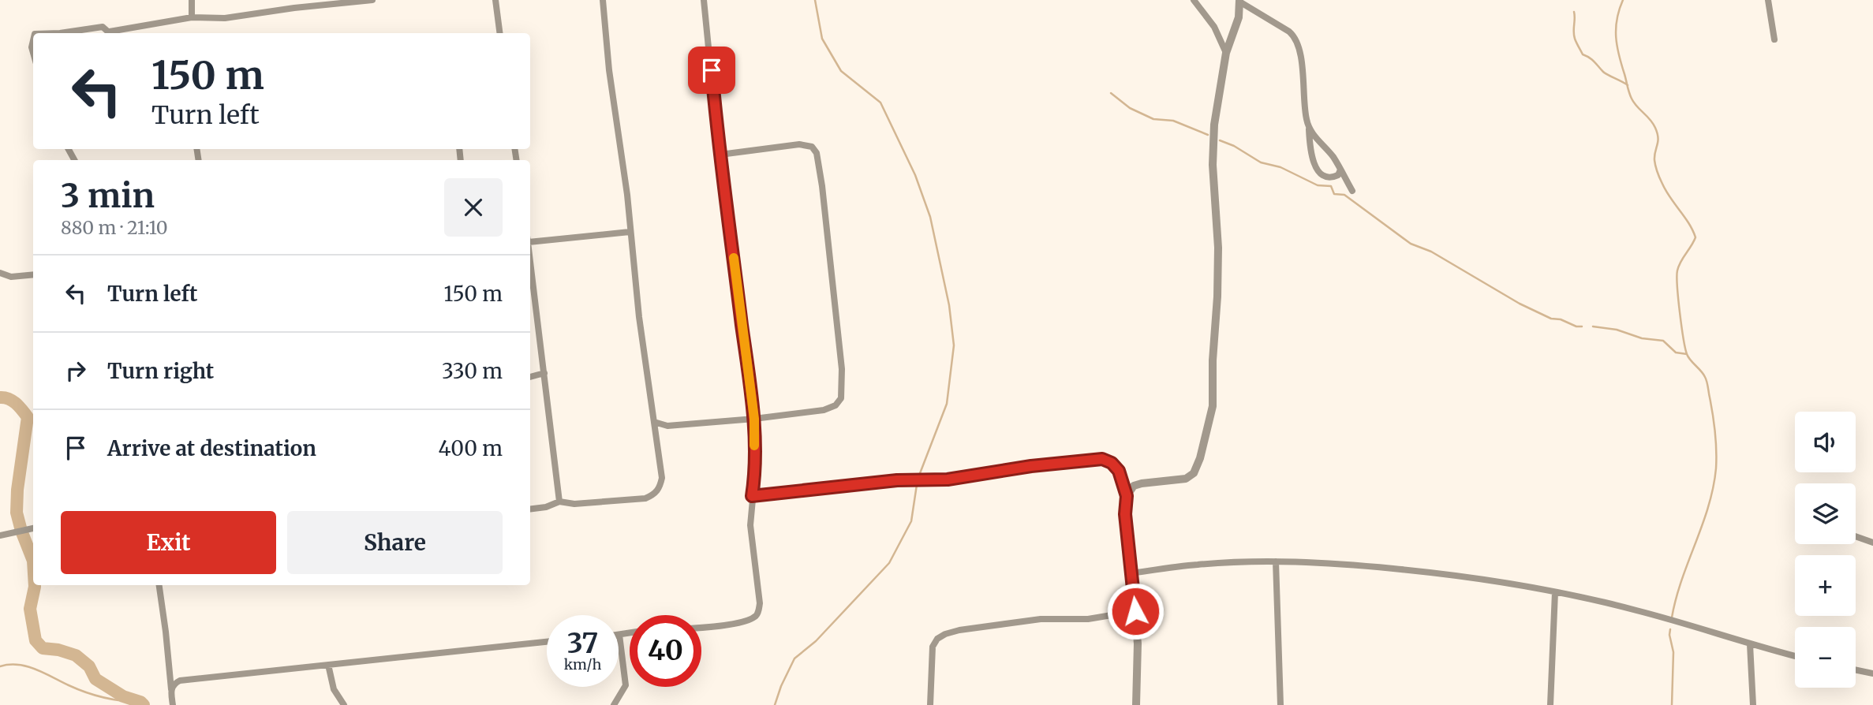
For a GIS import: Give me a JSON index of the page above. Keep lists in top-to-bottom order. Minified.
{"page":{"turn":["150 m","Turn left"],"heading":["3 min","880 m · 21:10"],"list":[{"name":"Turn left","value":"150 m"},{"name":"Turn right","value":"330 m"},{"name":"Arrive at destination","value":"400 m"}],"map_buttons":["+","−"],"buttons":["Exit","Share"],"speed":"37 km/h","limit":"40"}}
